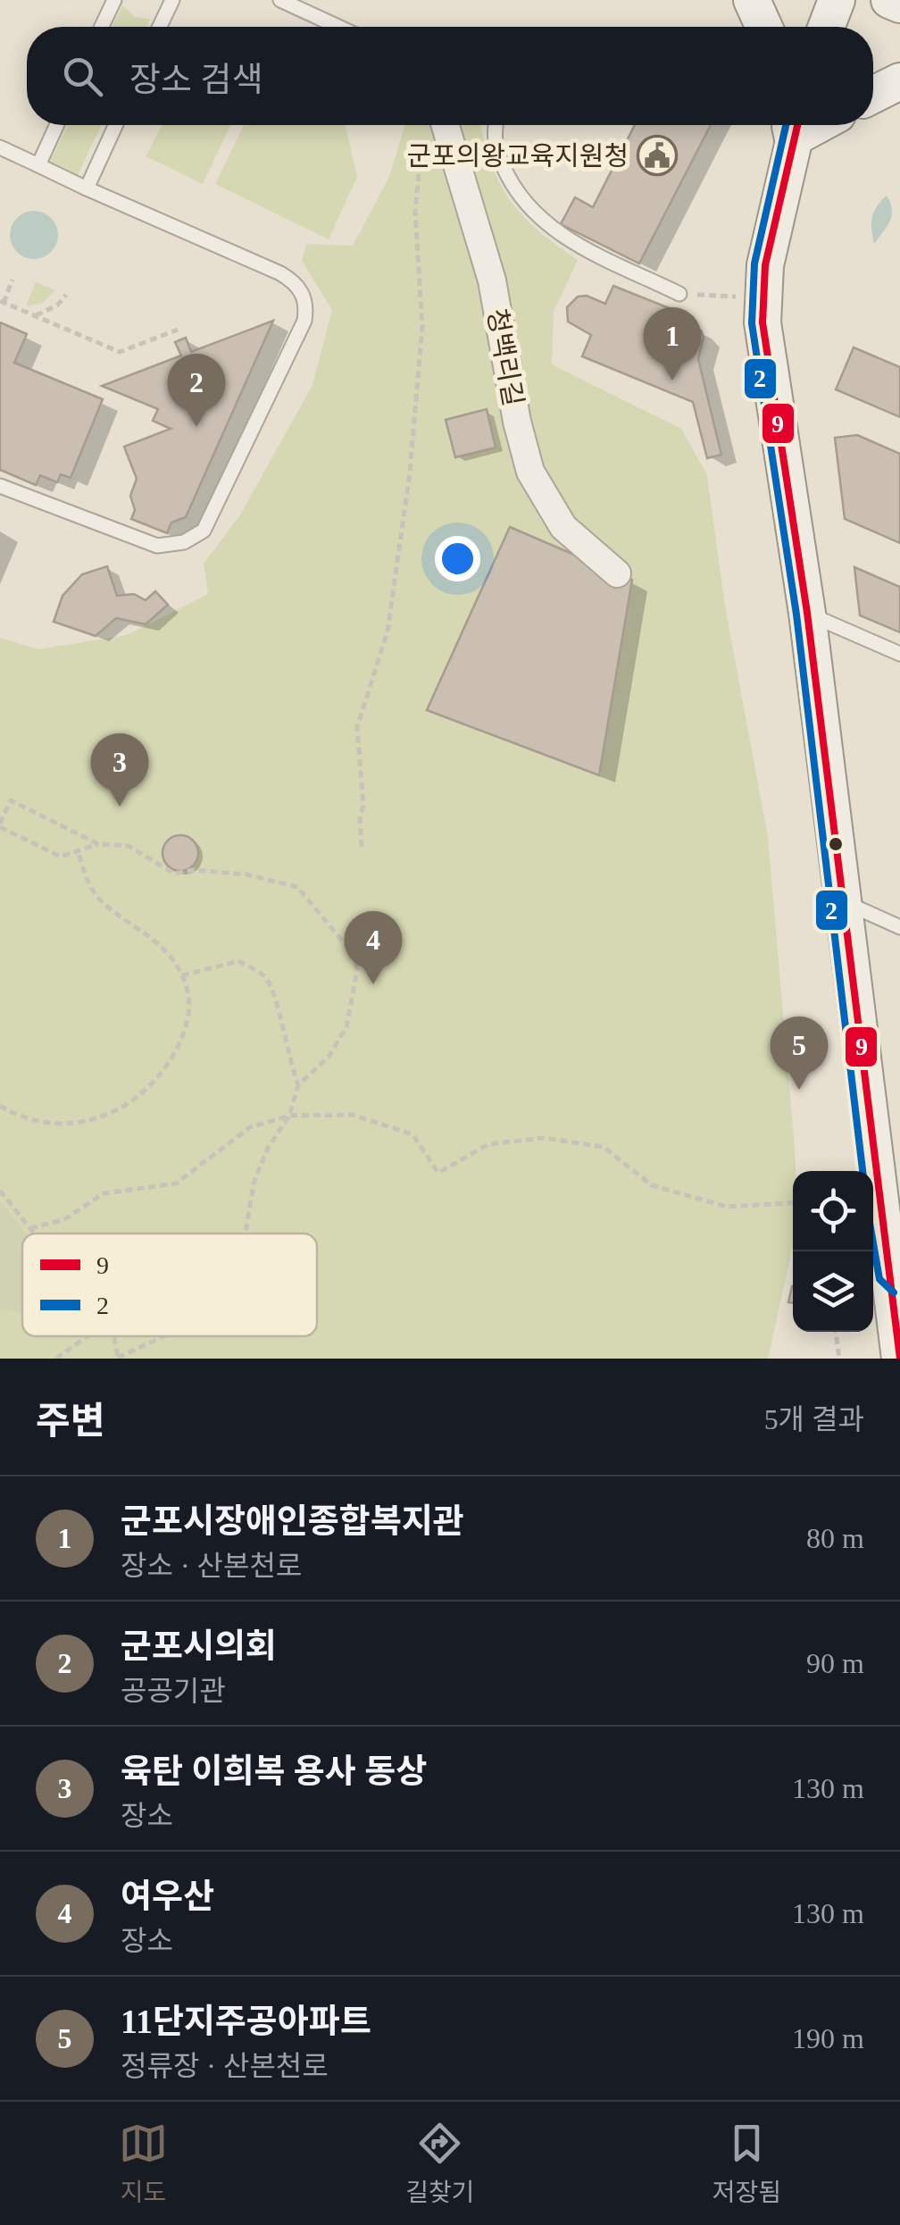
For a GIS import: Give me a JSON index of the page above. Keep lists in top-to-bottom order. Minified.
{"streets":{"street":["청백리길"]},"places":{"public building":["군포의왕교육지원청"]},"lines":["transit line 9","transit line 2"],"legend":["9","2"],"page":{"search":"장소 검색","pins":["1","2","3","4","5"],"heading":["주변","5개 결과"],"list":[{"mark":"1","name":"군포시장애인종합복지관","note":"장소 · 산본천로","value":"80 m"},{"mark":"2","name":"군포시의회","note":"공공기관","value":"90 m"},{"mark":"3","name":"육탄 이희복 용사 동상","note":"장소","value":"130 m"},{"mark":"4","name":"여우산","note":"장소","value":"130 m"},{"mark":"5","name":"11단지주공아파트","note":"정류장 · 산본천로","value":"190 m"}],"nav":["지도","길찾기","저장됨"]}}
